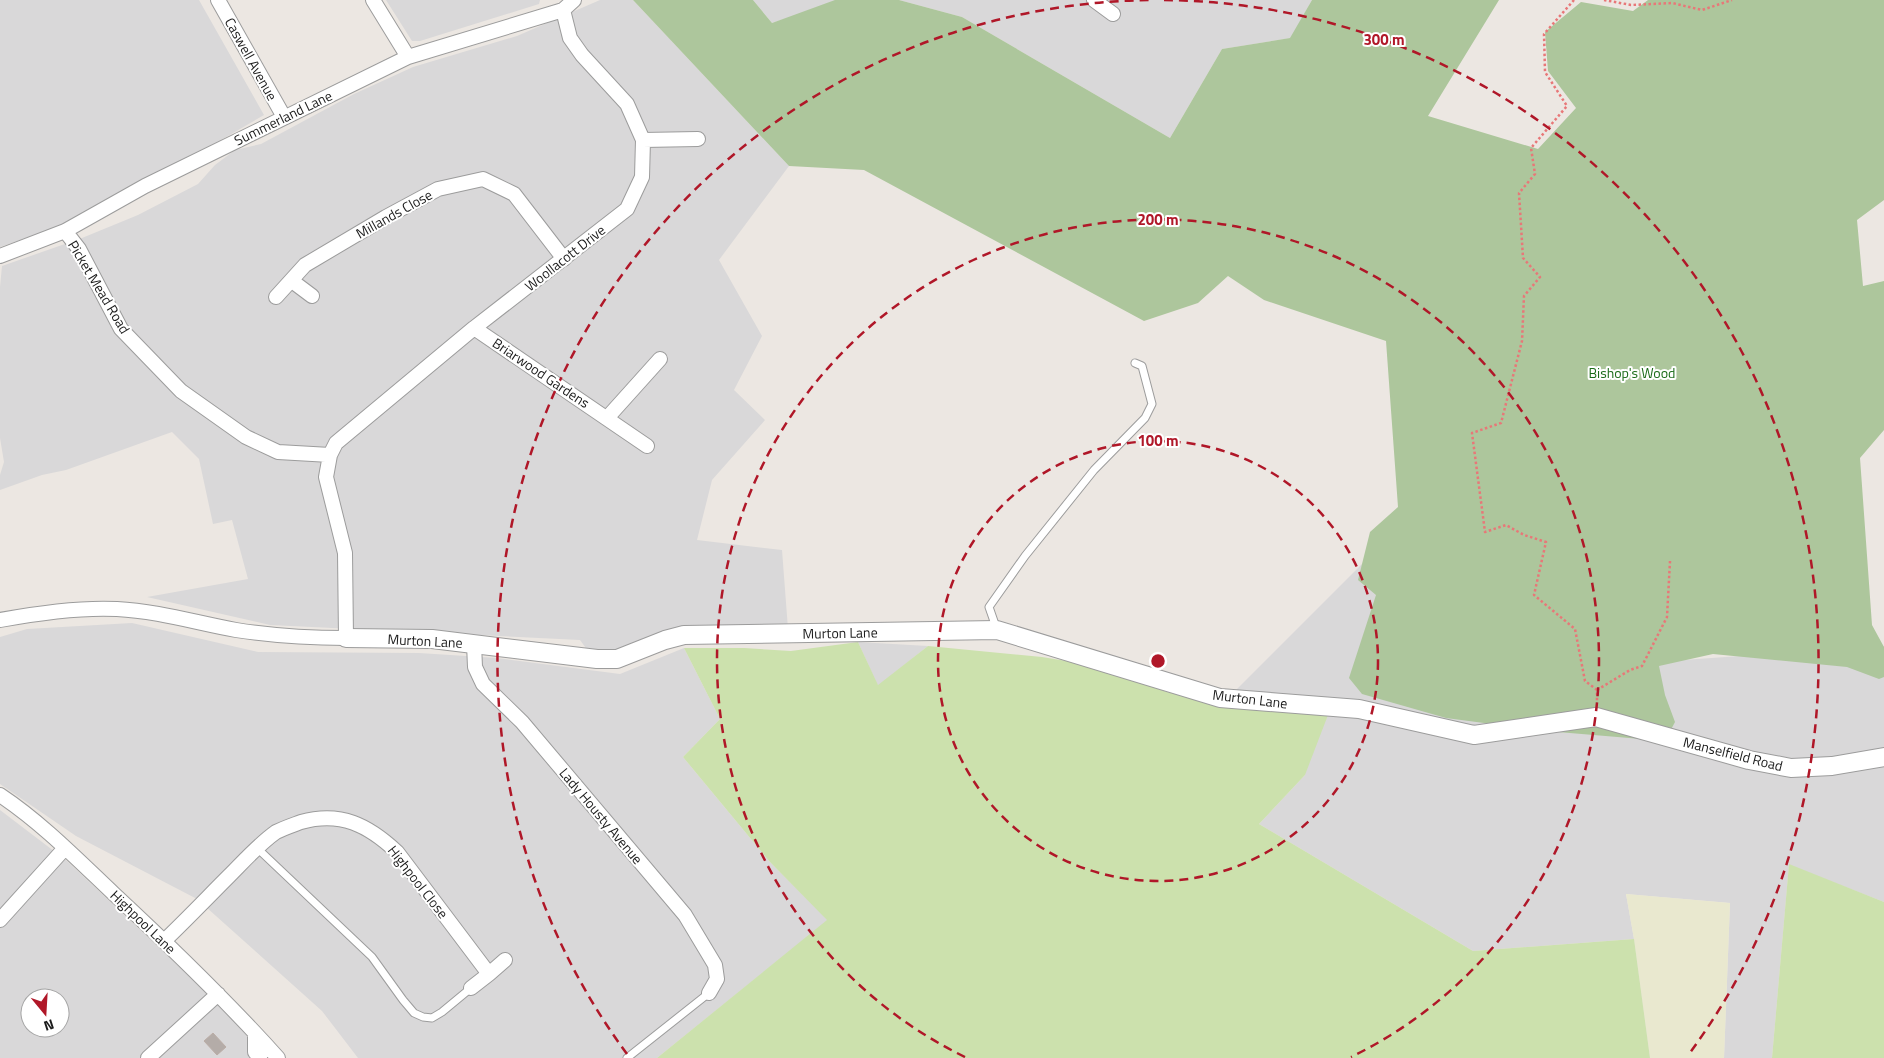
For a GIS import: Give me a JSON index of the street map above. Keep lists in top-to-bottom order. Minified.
{"streets":{"street":["Caswell Avenue","Summerland Lane","Millands Close","Woollacott Drive","Picket Mead Road","Briarwood Gardens","Murton Lane","Manselfield Road","Lady Housty Avenue","Highpool Close","Highpool Lane"]},"crossings":[["Caswell Avenue","Summerland Lane"],["Summerland Lane","Woollacott Drive"],["Summerland Lane","Picket Mead Road"],["Millands Close","Woollacott Drive"],["Woollacott Drive","Picket Mead Road"],["Woollacott Drive","Briarwood Gardens"],["Murton Lane","Manselfield Road"],["Murton Lane","Lady Housty Avenue"],["Highpool Close","Highpool Lane"]],"parks":["Bishop's Wood"],"north":"bottom","rings":["300 m","200 m","100 m"]}
